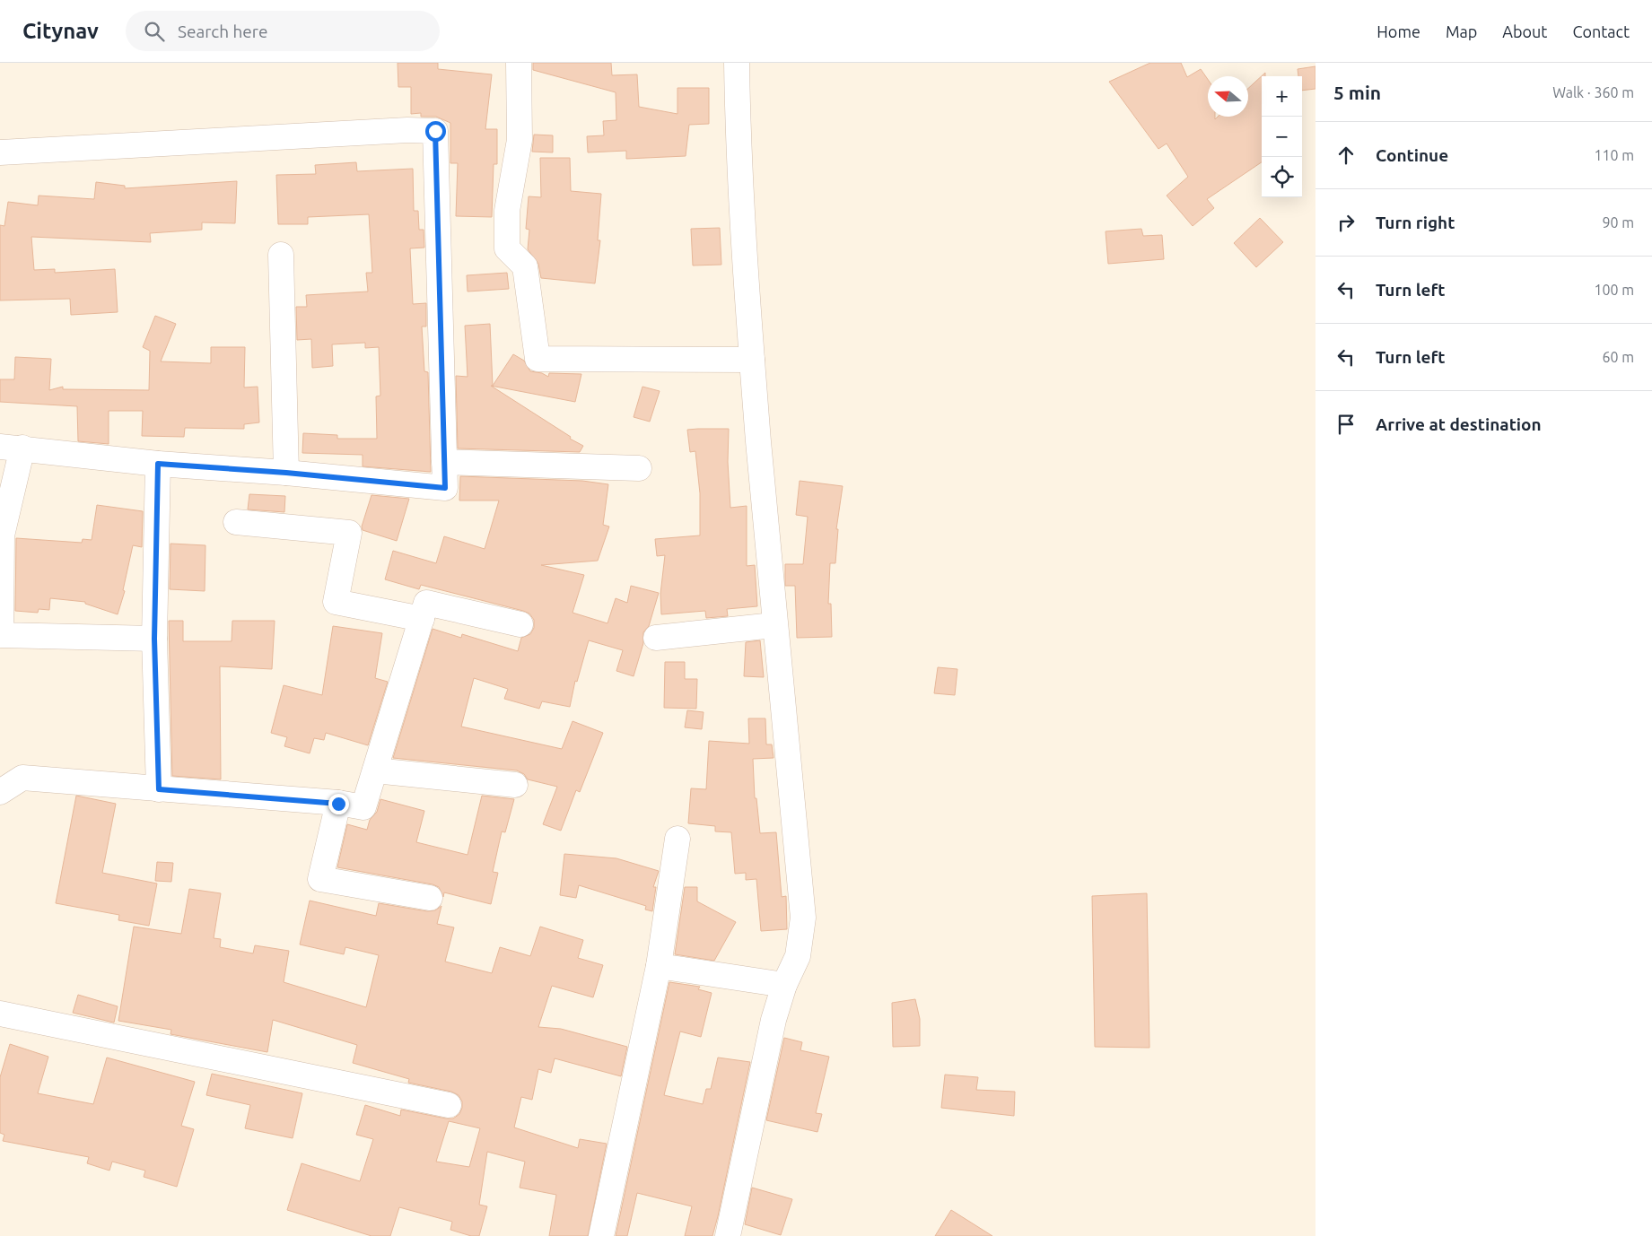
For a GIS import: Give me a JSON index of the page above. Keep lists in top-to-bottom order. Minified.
{"north":"left","page":{"header":"Citynav","search":"Search here","nav":["Home","Map","About","Contact"],"heading":["5 min","Walk · 360 m"],"map_buttons":["+","−"],"list":[["Continue","110 m"],["Turn right","90 m"],["Turn left","100 m"],["Turn left","60 m"],"Arrive at destination"]}}
